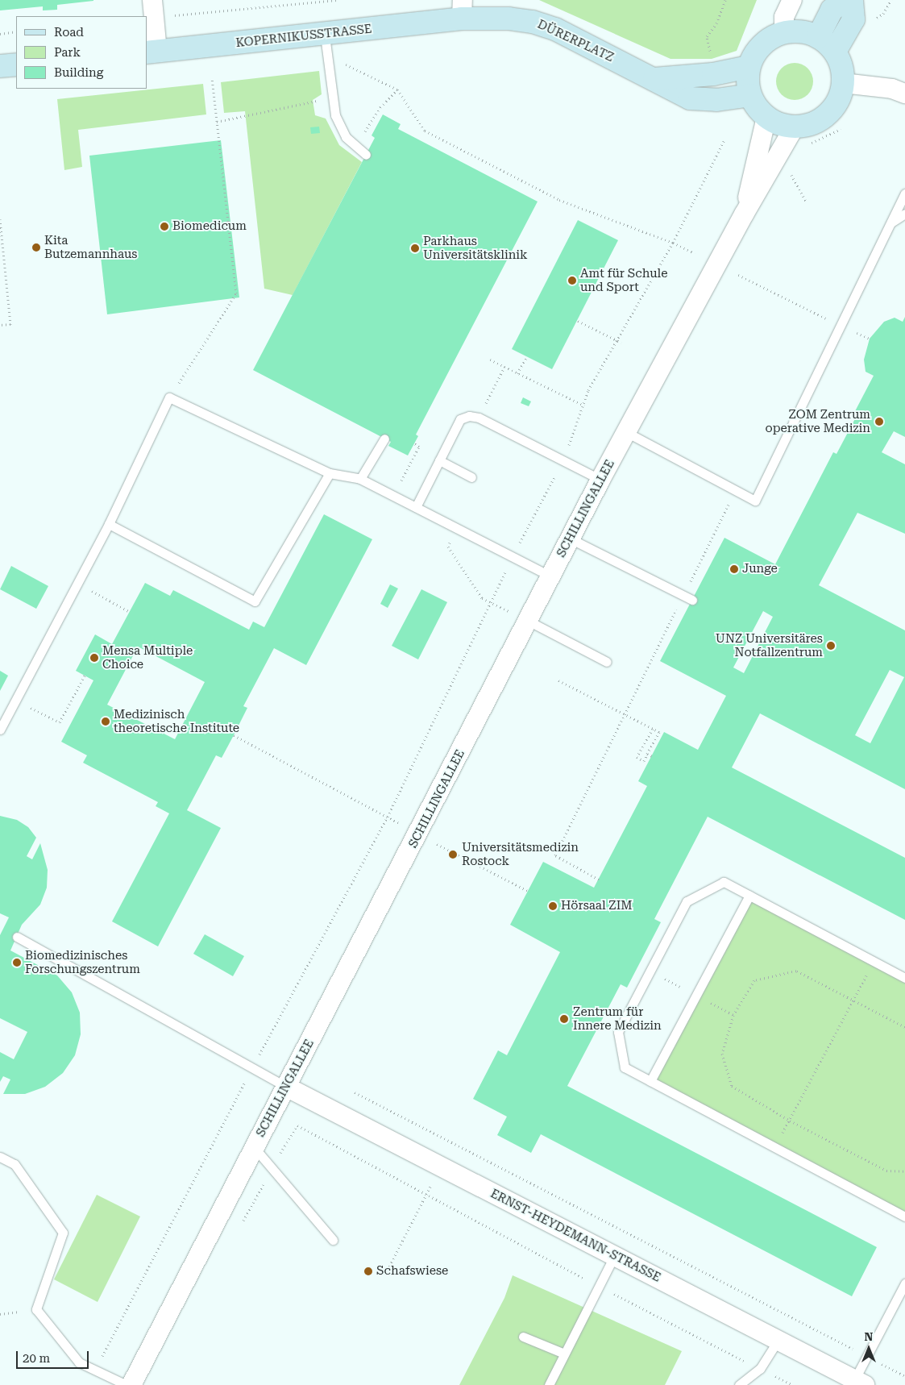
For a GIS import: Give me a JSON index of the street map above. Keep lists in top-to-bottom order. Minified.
{"streets":{"street":["KOPERNIKUSSTRASSE","DÜRERPLATZ","SCHILLINGALLEE","ERNST-HEYDEMANN-STRASSE"]},"crossings":[["KOPERNIKUSSTRASSE","DÜRERPLATZ"],["DÜRERPLATZ","SCHILLINGALLEE"],["SCHILLINGALLEE","ERNST-HEYDEMANN-STRASSE"]],"places":["Biomedicum","Kita Butzemannhaus","Parkhaus Universitätsklinik","Amt für Schule und Sport","ZOM Zentrum operative Medizin","Junge","UNZ Universitäres Notfallzentrum","Mensa Multiple Choice","Medizinisch theoretische Institute","Universitätsmedizin Rostock","Hörsaal ZIM","Biomedizinisches Forschungszentrum","Zentrum für Innere Medizin","Schafswiese"],"legend":["Road","Park","Building"],"scale_bar":"20 m","north":"top"}
